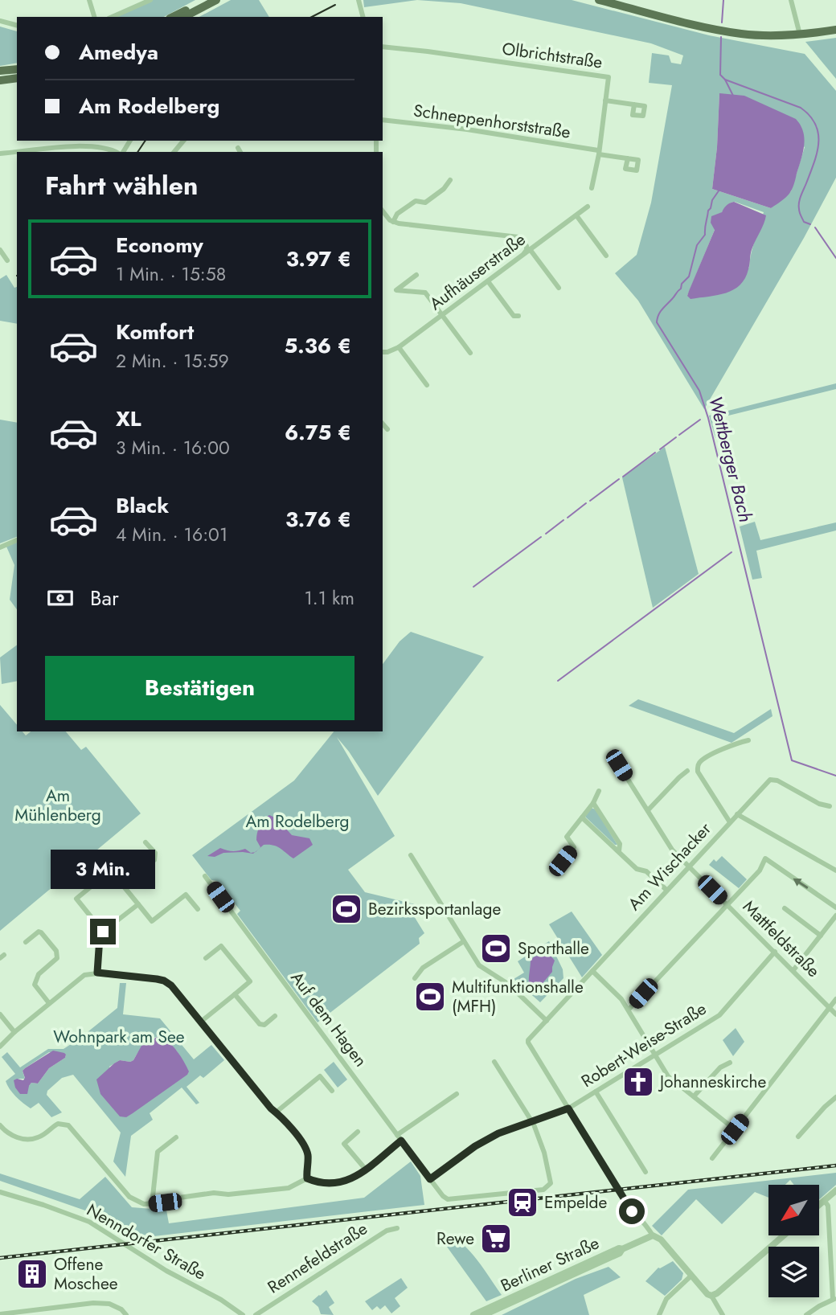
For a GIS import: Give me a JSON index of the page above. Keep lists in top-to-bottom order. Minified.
{"streets":{"street":["Olbrichtstraße","Schneppenhorststraße","Aufhäuserstraße","Am Wischacker","Mattfeldstraße","Auf dem Hagen","Robert-Weise-Straße","Nenndorfer Straße","Rennefeldstraße","Berliner Straße"]},"crossings":[["Olbrichtstraße","Schneppenhorststraße"],["Am Wischacker","Mattfeldstraße"],["Am Wischacker","Robert-Weise-Straße"],["Mattfeldstraße","Robert-Weise-Straße"],["Auf dem Hagen","Robert-Weise-Straße"]],"water":["Wettberger Bach"],"parks":["Am Mühlenberg","Am Rodelberg","Wohnpark am See"],"places":{"sports":["Bezirkssportanlage","Sporthalle","Multifunktionshalle (MFH)"],"church":["Johanneskirche"],"station":["Empelde"],"supermarket":["Rewe"],"building":["Offene Moschee"]},"north":"bottom left","page":{"banner":["Amedya","Am Rodelberg"],"heading":"Fahrt wählen","list":[{"name":"Economy","note":"1 Min. · 15:58","value":"3.97 €"},{"name":"Komfort","note":"2 Min. · 15:59","value":"5.36 €"},{"name":"XL","note":"3 Min. · 16:00","value":"6.75 €"},{"name":"Black","note":"4 Min. · 16:01","value":"3.76 €"}],"pay":["Bar","1.1 km"],"buttons":"Bestätigen","bubble":"3 Min."}}
